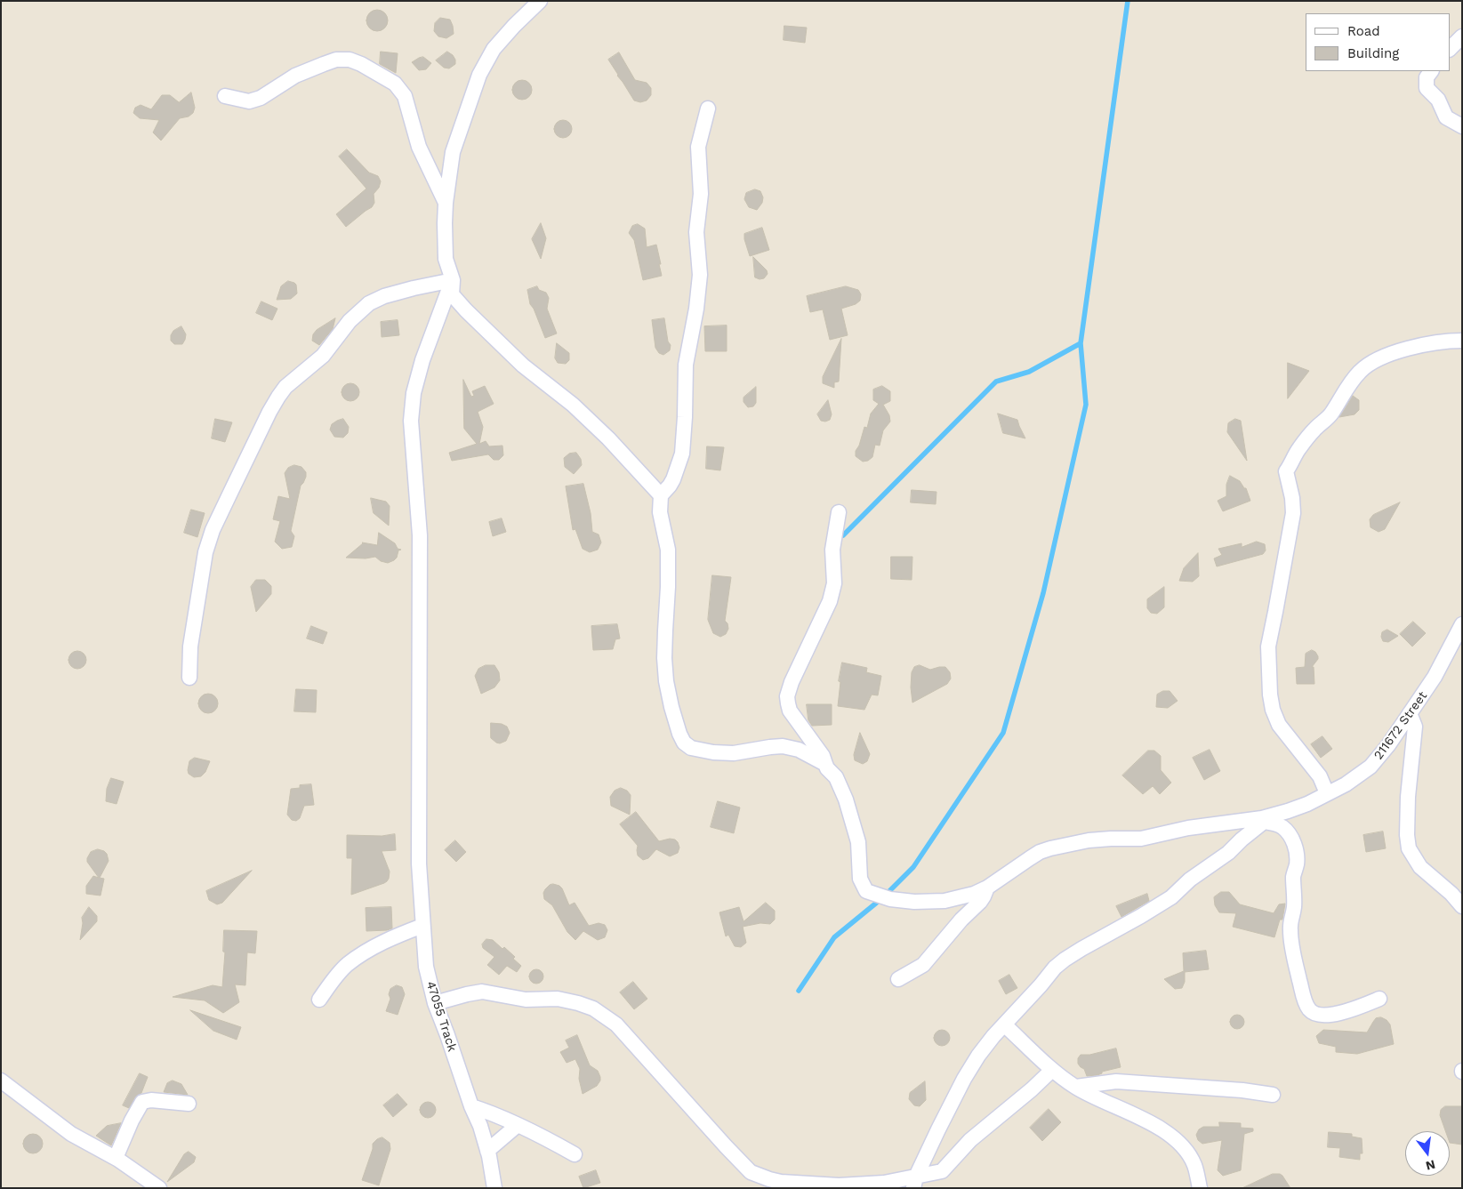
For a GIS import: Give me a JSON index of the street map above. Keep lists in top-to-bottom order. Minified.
{"streets":{"street":["211672 Street","47055 Track"]},"legend":["Road","Building"],"north":"bottom"}
